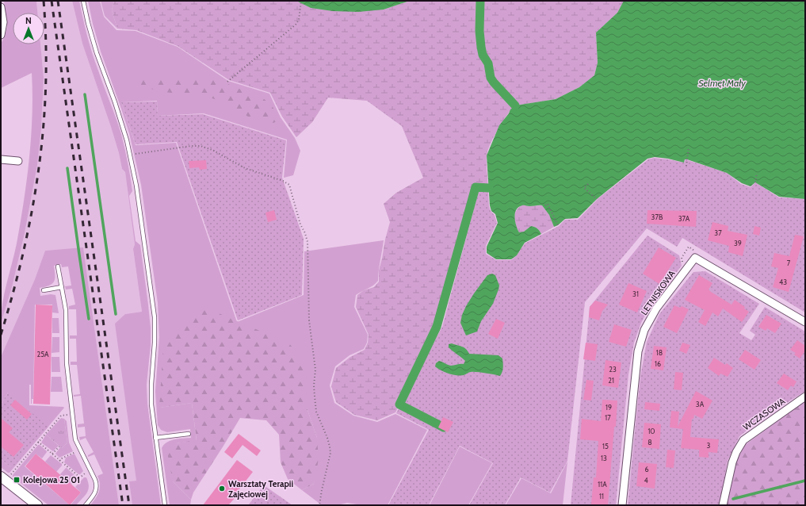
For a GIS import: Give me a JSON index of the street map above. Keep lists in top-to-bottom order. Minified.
{"streets":{"street":["LETNISKOWA","WCZASOWA"]},"water":["Selmęt Mały"],"places":{"transit":["Kolejowa 25 01"],"other":["Warsztaty Terapii Zajęciowej"]},"house_numbers":["37B","37A","37","39","7","43","31","18","25A","16","23","21","3A","19","17","10","8","3","15","13","6","4","11A","11"],"north":"top"}
